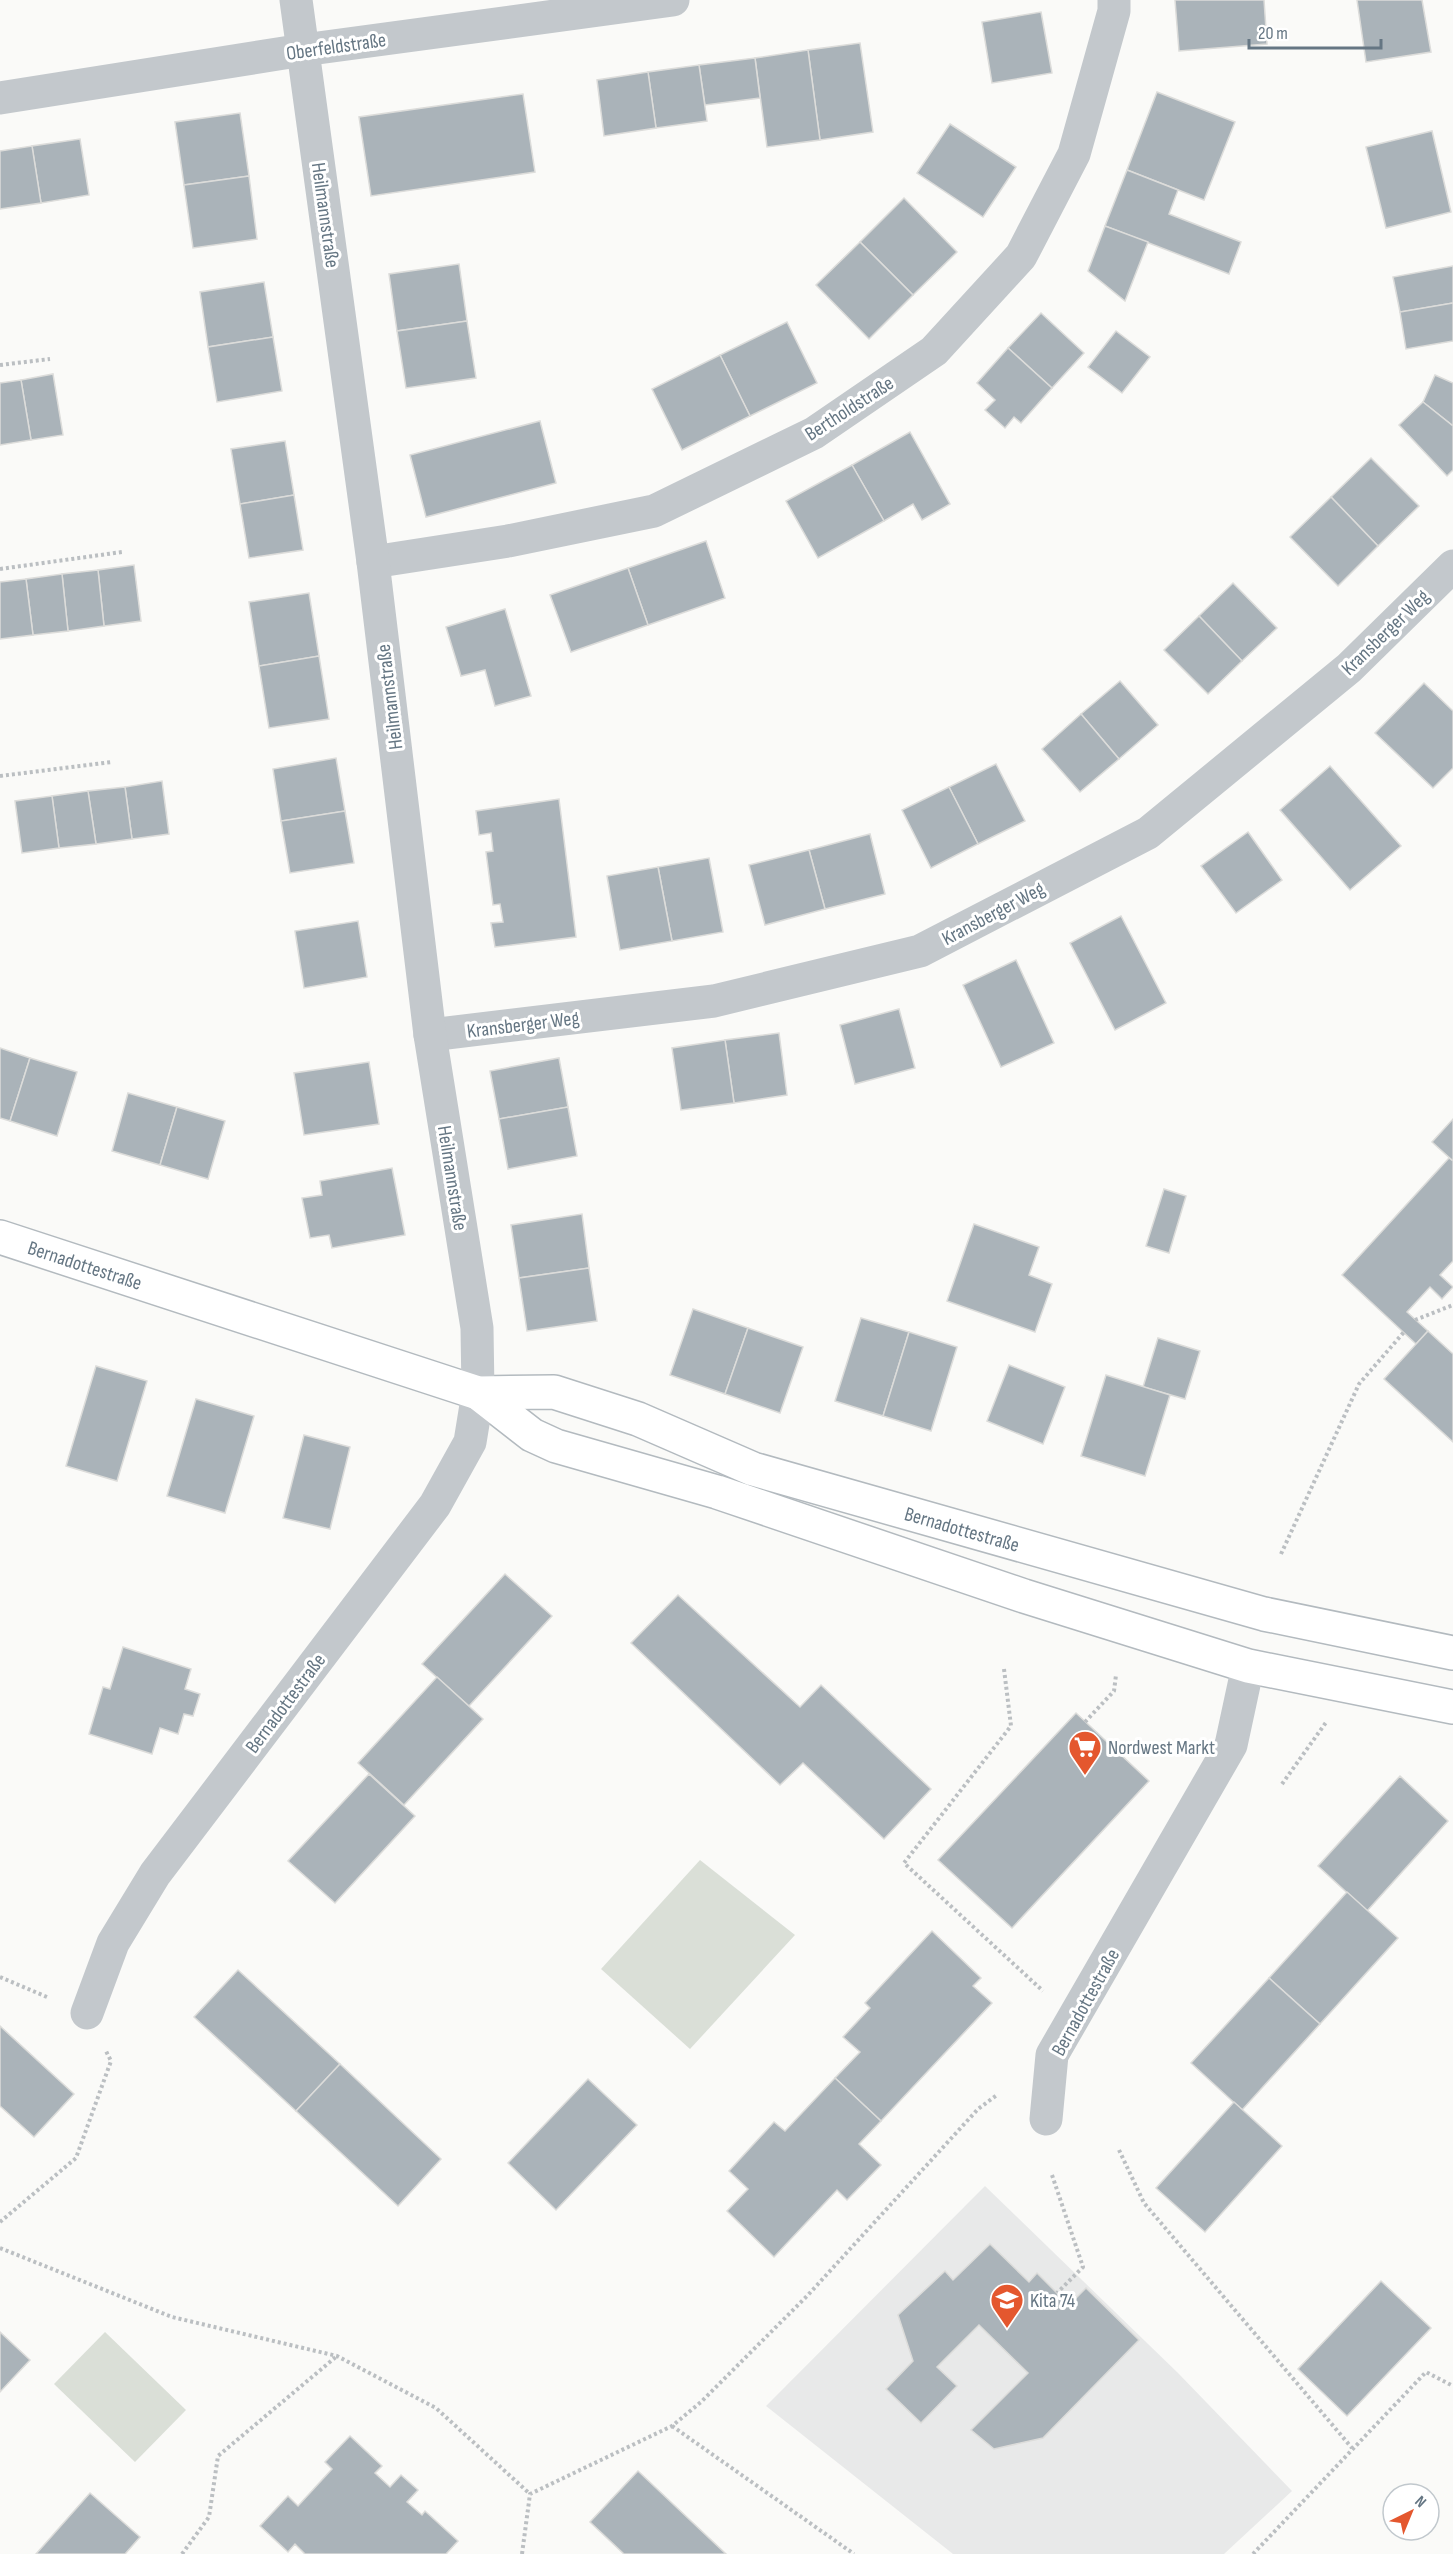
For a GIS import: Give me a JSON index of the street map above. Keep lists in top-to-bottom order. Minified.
{"streets":{"street":["Oberfeldstraße","Heilmannstraße","Bertholdstraße","Kransberger Weg","Bernadottestraße"]},"crossings":[["Oberfeldstraße","Heilmannstraße"],["Heilmannstraße","Bertholdstraße"],["Heilmannstraße","Kransberger Weg"],["Heilmannstraße","Bernadottestraße"]],"places":{"supermarket":["Nordwest Markt"],"school or university":["Kita 74"]},"scale_bar":"20 m","north":"top right"}
